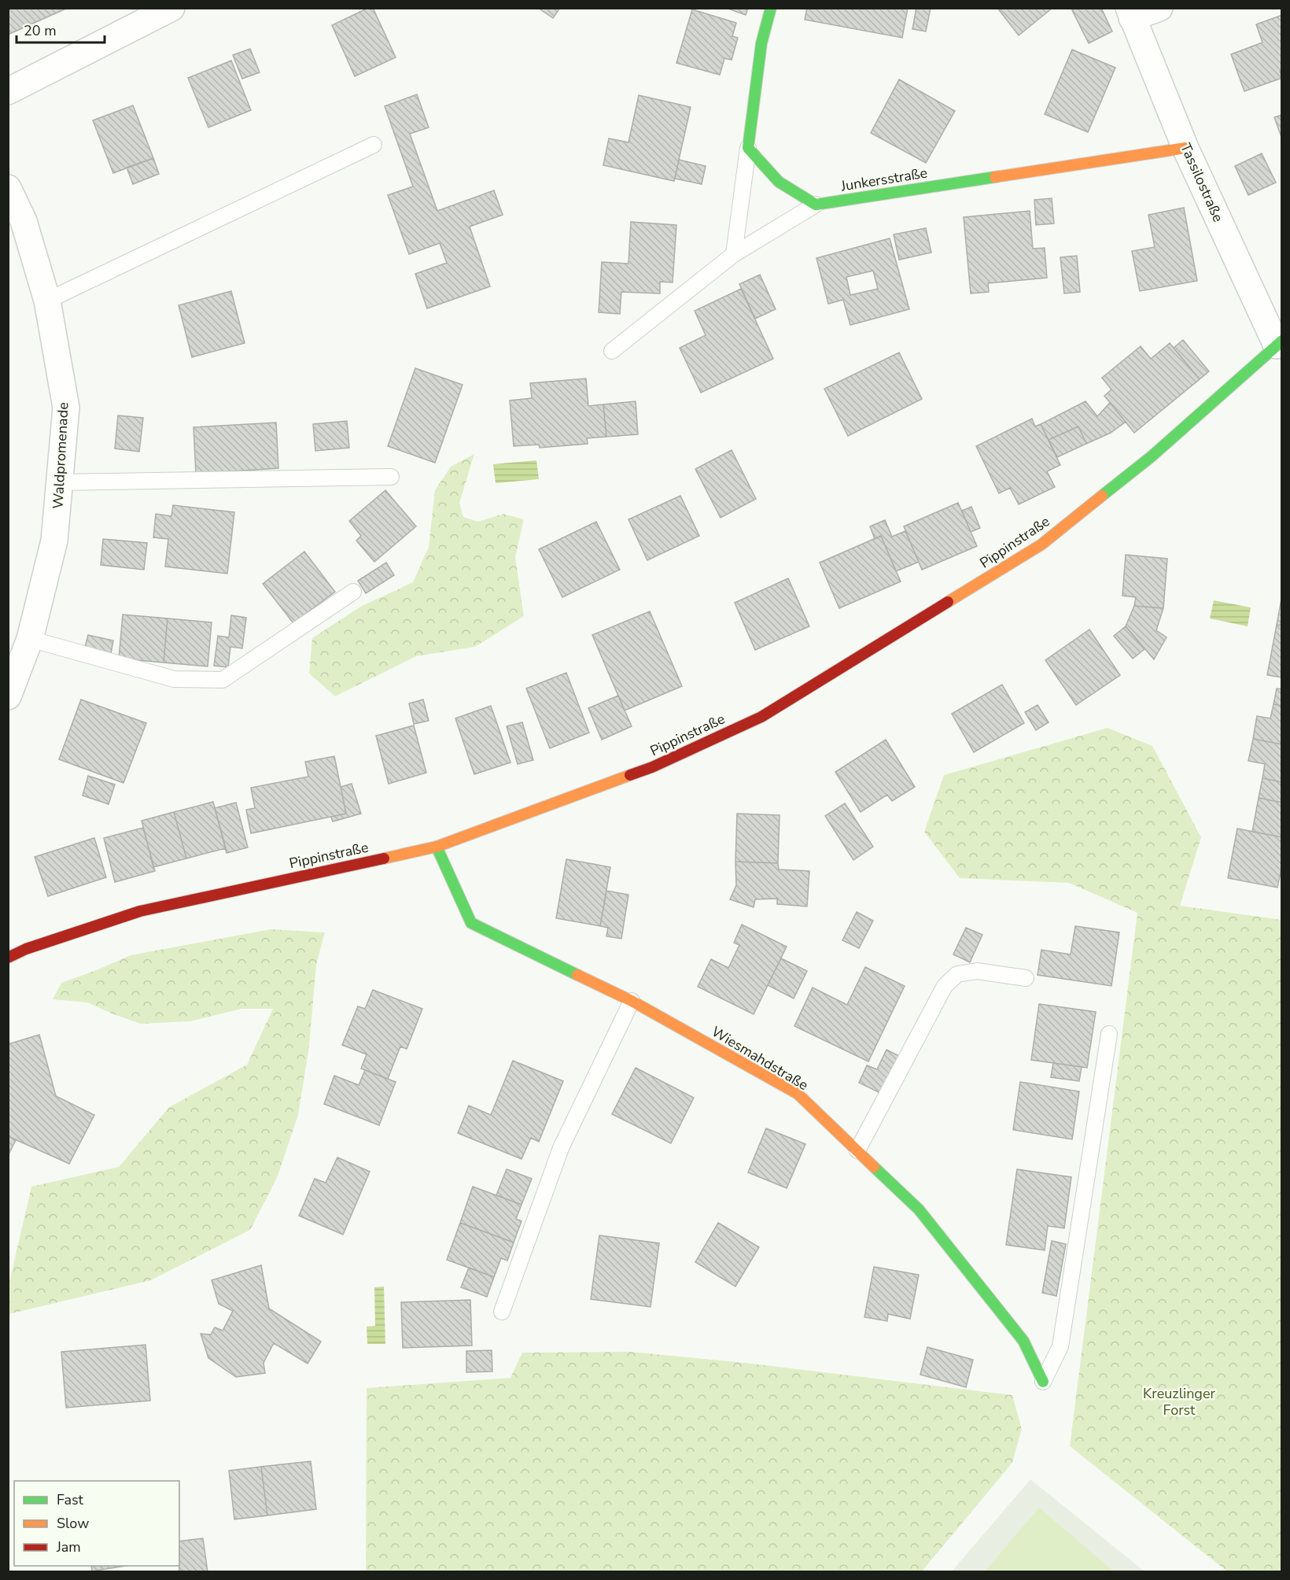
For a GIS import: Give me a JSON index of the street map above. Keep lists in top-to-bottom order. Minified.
{"streets":{"street":["Junkersstraße","Tassilostraße","Waldpromenade","Pippinstraße","Wiesmahdstraße"]},"crossings":[["Junkersstraße","Tassilostraße"],["Tassilostraße","Pippinstraße"],["Pippinstraße","Wiesmahdstraße"]],"parks":["Kreuzlinger Forst"],"legend":["Fast","Slow","Jam"],"scale_bar":"20 m"}
